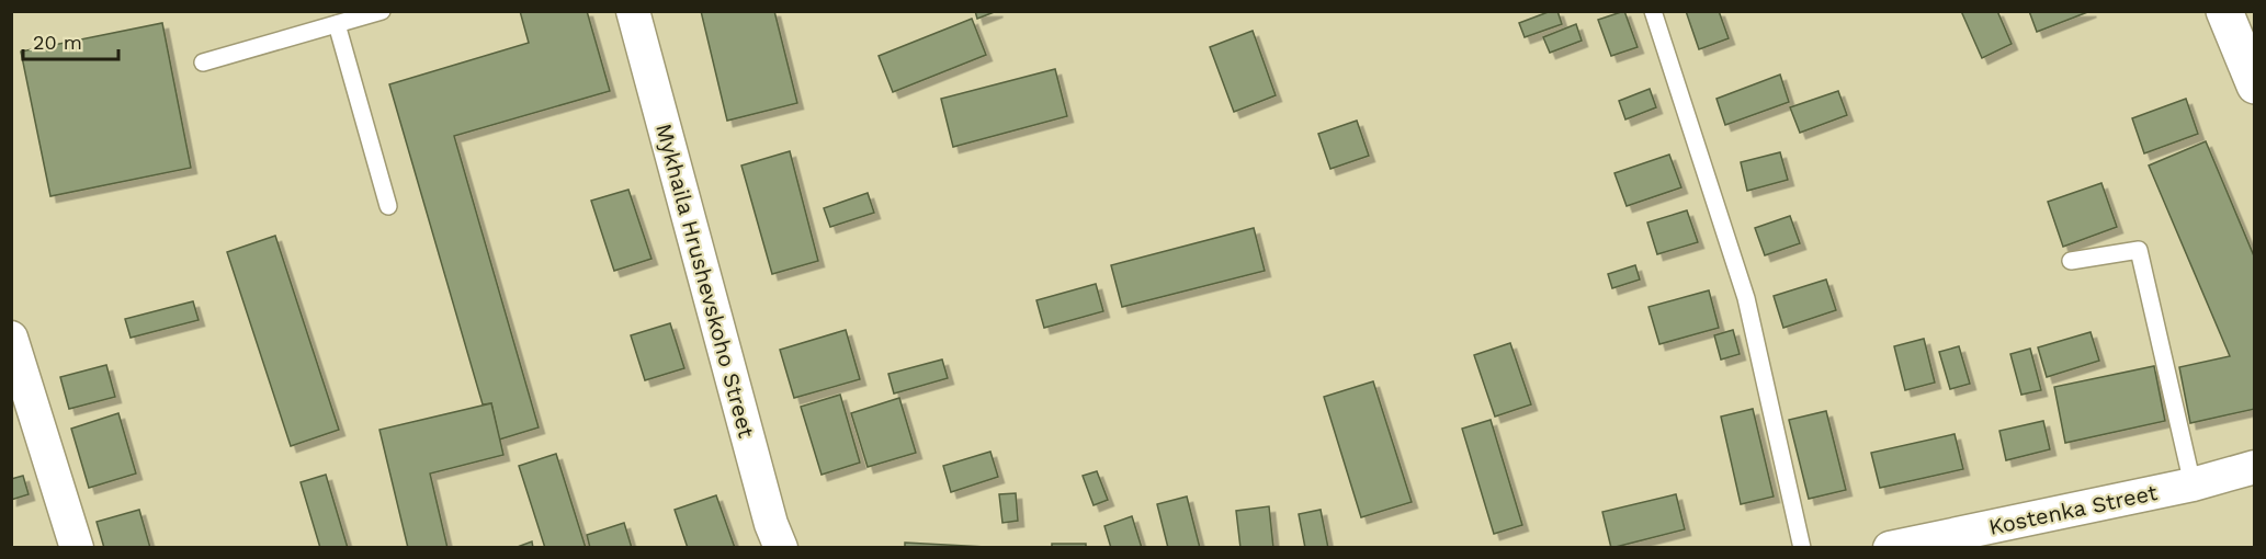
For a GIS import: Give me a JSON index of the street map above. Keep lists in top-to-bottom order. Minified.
{"streets":{"street":["Mykhaila Hrushevskoho Street","Kostenka Street"]},"scale_bar":"20 m"}
